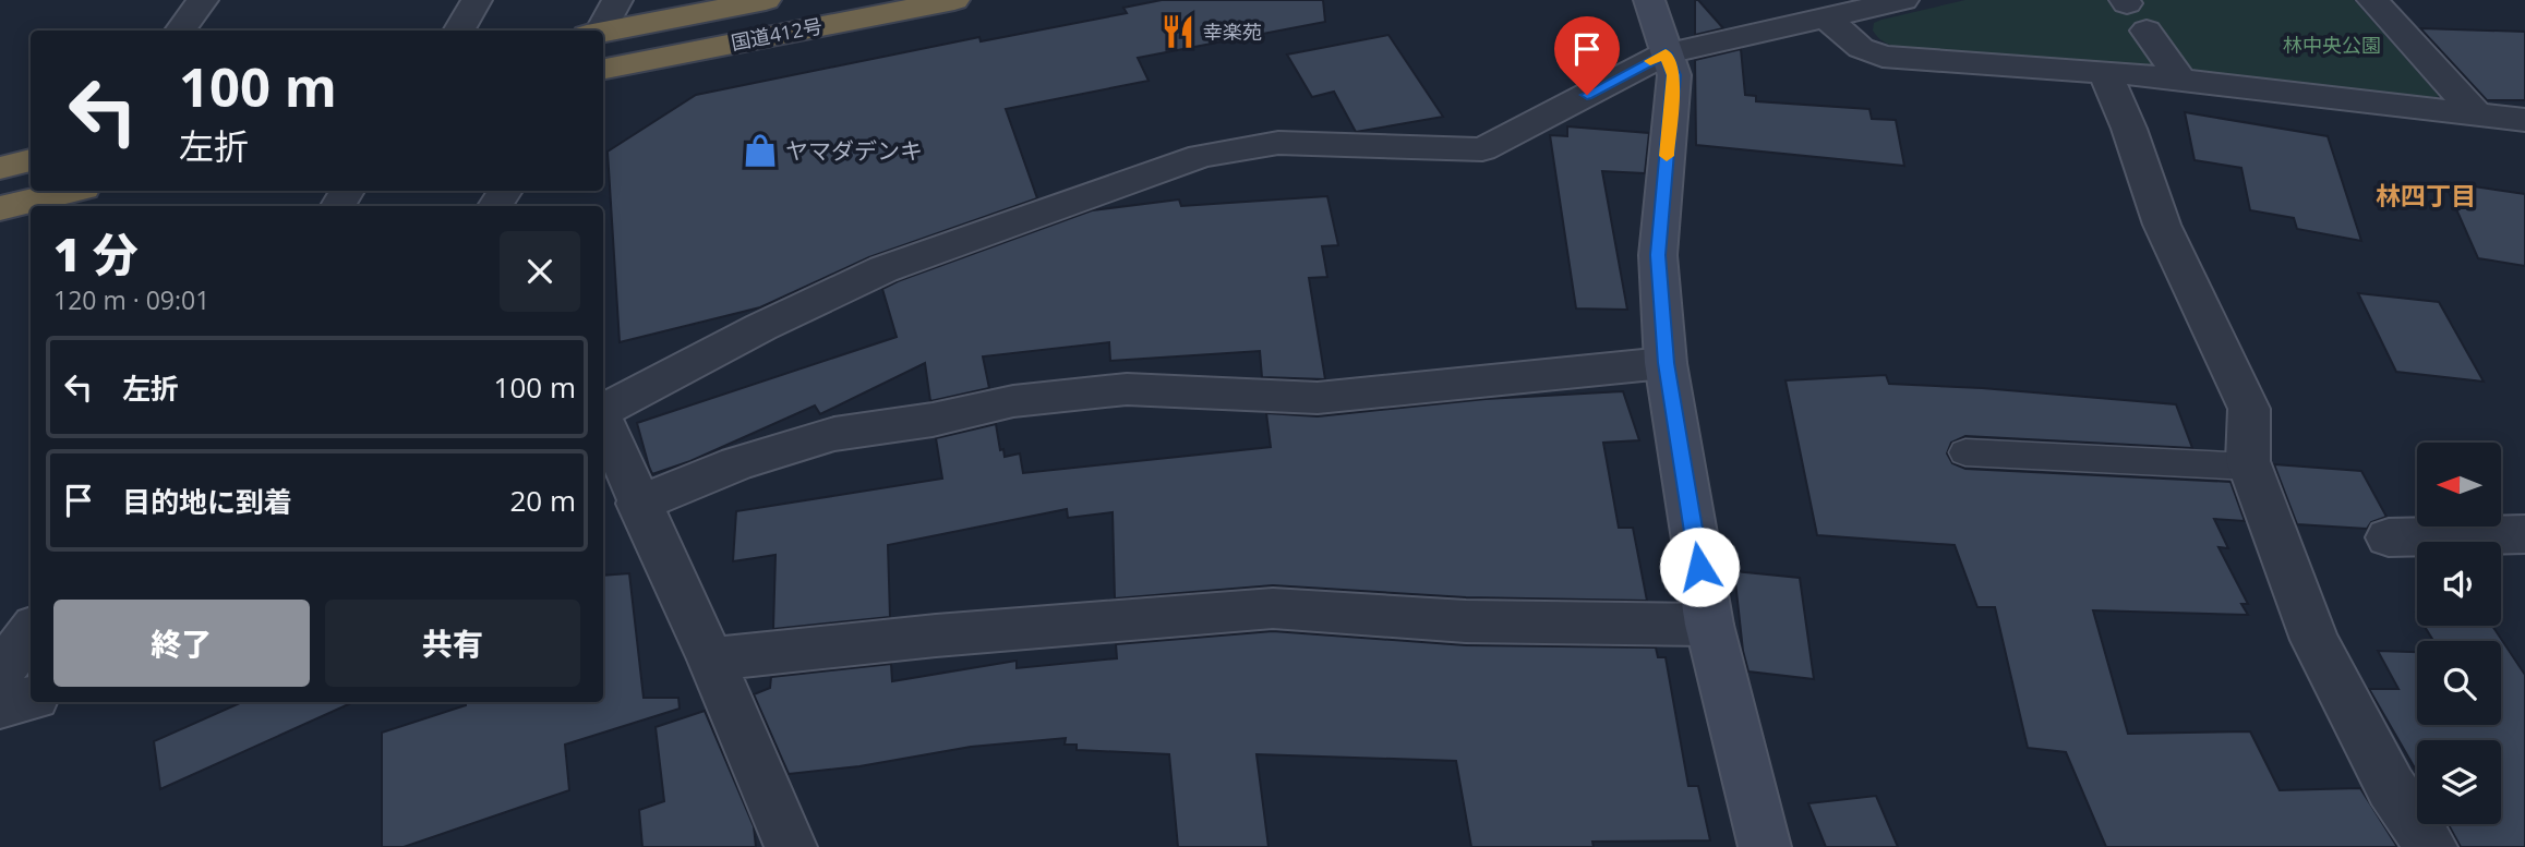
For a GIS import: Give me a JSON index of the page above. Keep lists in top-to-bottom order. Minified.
{"streets":{"highway":["国道412号"]},"districts":["林四丁目"],"parks":["林中央公園"],"places":{"restaurant":["幸楽苑"],"shop":["ヤマダデンキ"]},"north":"left","page":{"turn":["100 m","左折"],"heading":["1 分","120 m · 09:01"],"list":[{"name":"左折","value":"100 m"},{"name":"目的地に到着","value":"20 m"}],"buttons":["終了","共有"]}}
